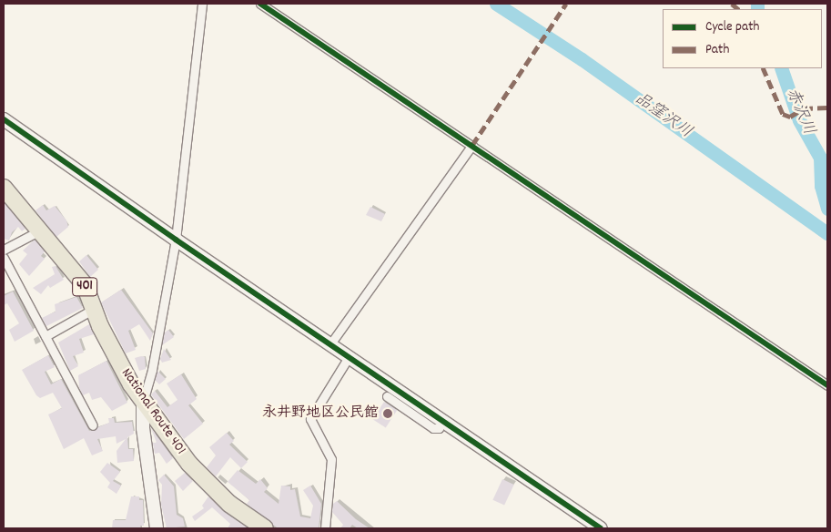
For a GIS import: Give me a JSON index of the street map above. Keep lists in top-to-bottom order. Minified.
{"streets":{"highway":["401","National Route 401"]},"water":["赤沢川","品窪沢川"],"places":["永井野地区公民館"],"legend":["Cycle path","Path"]}
